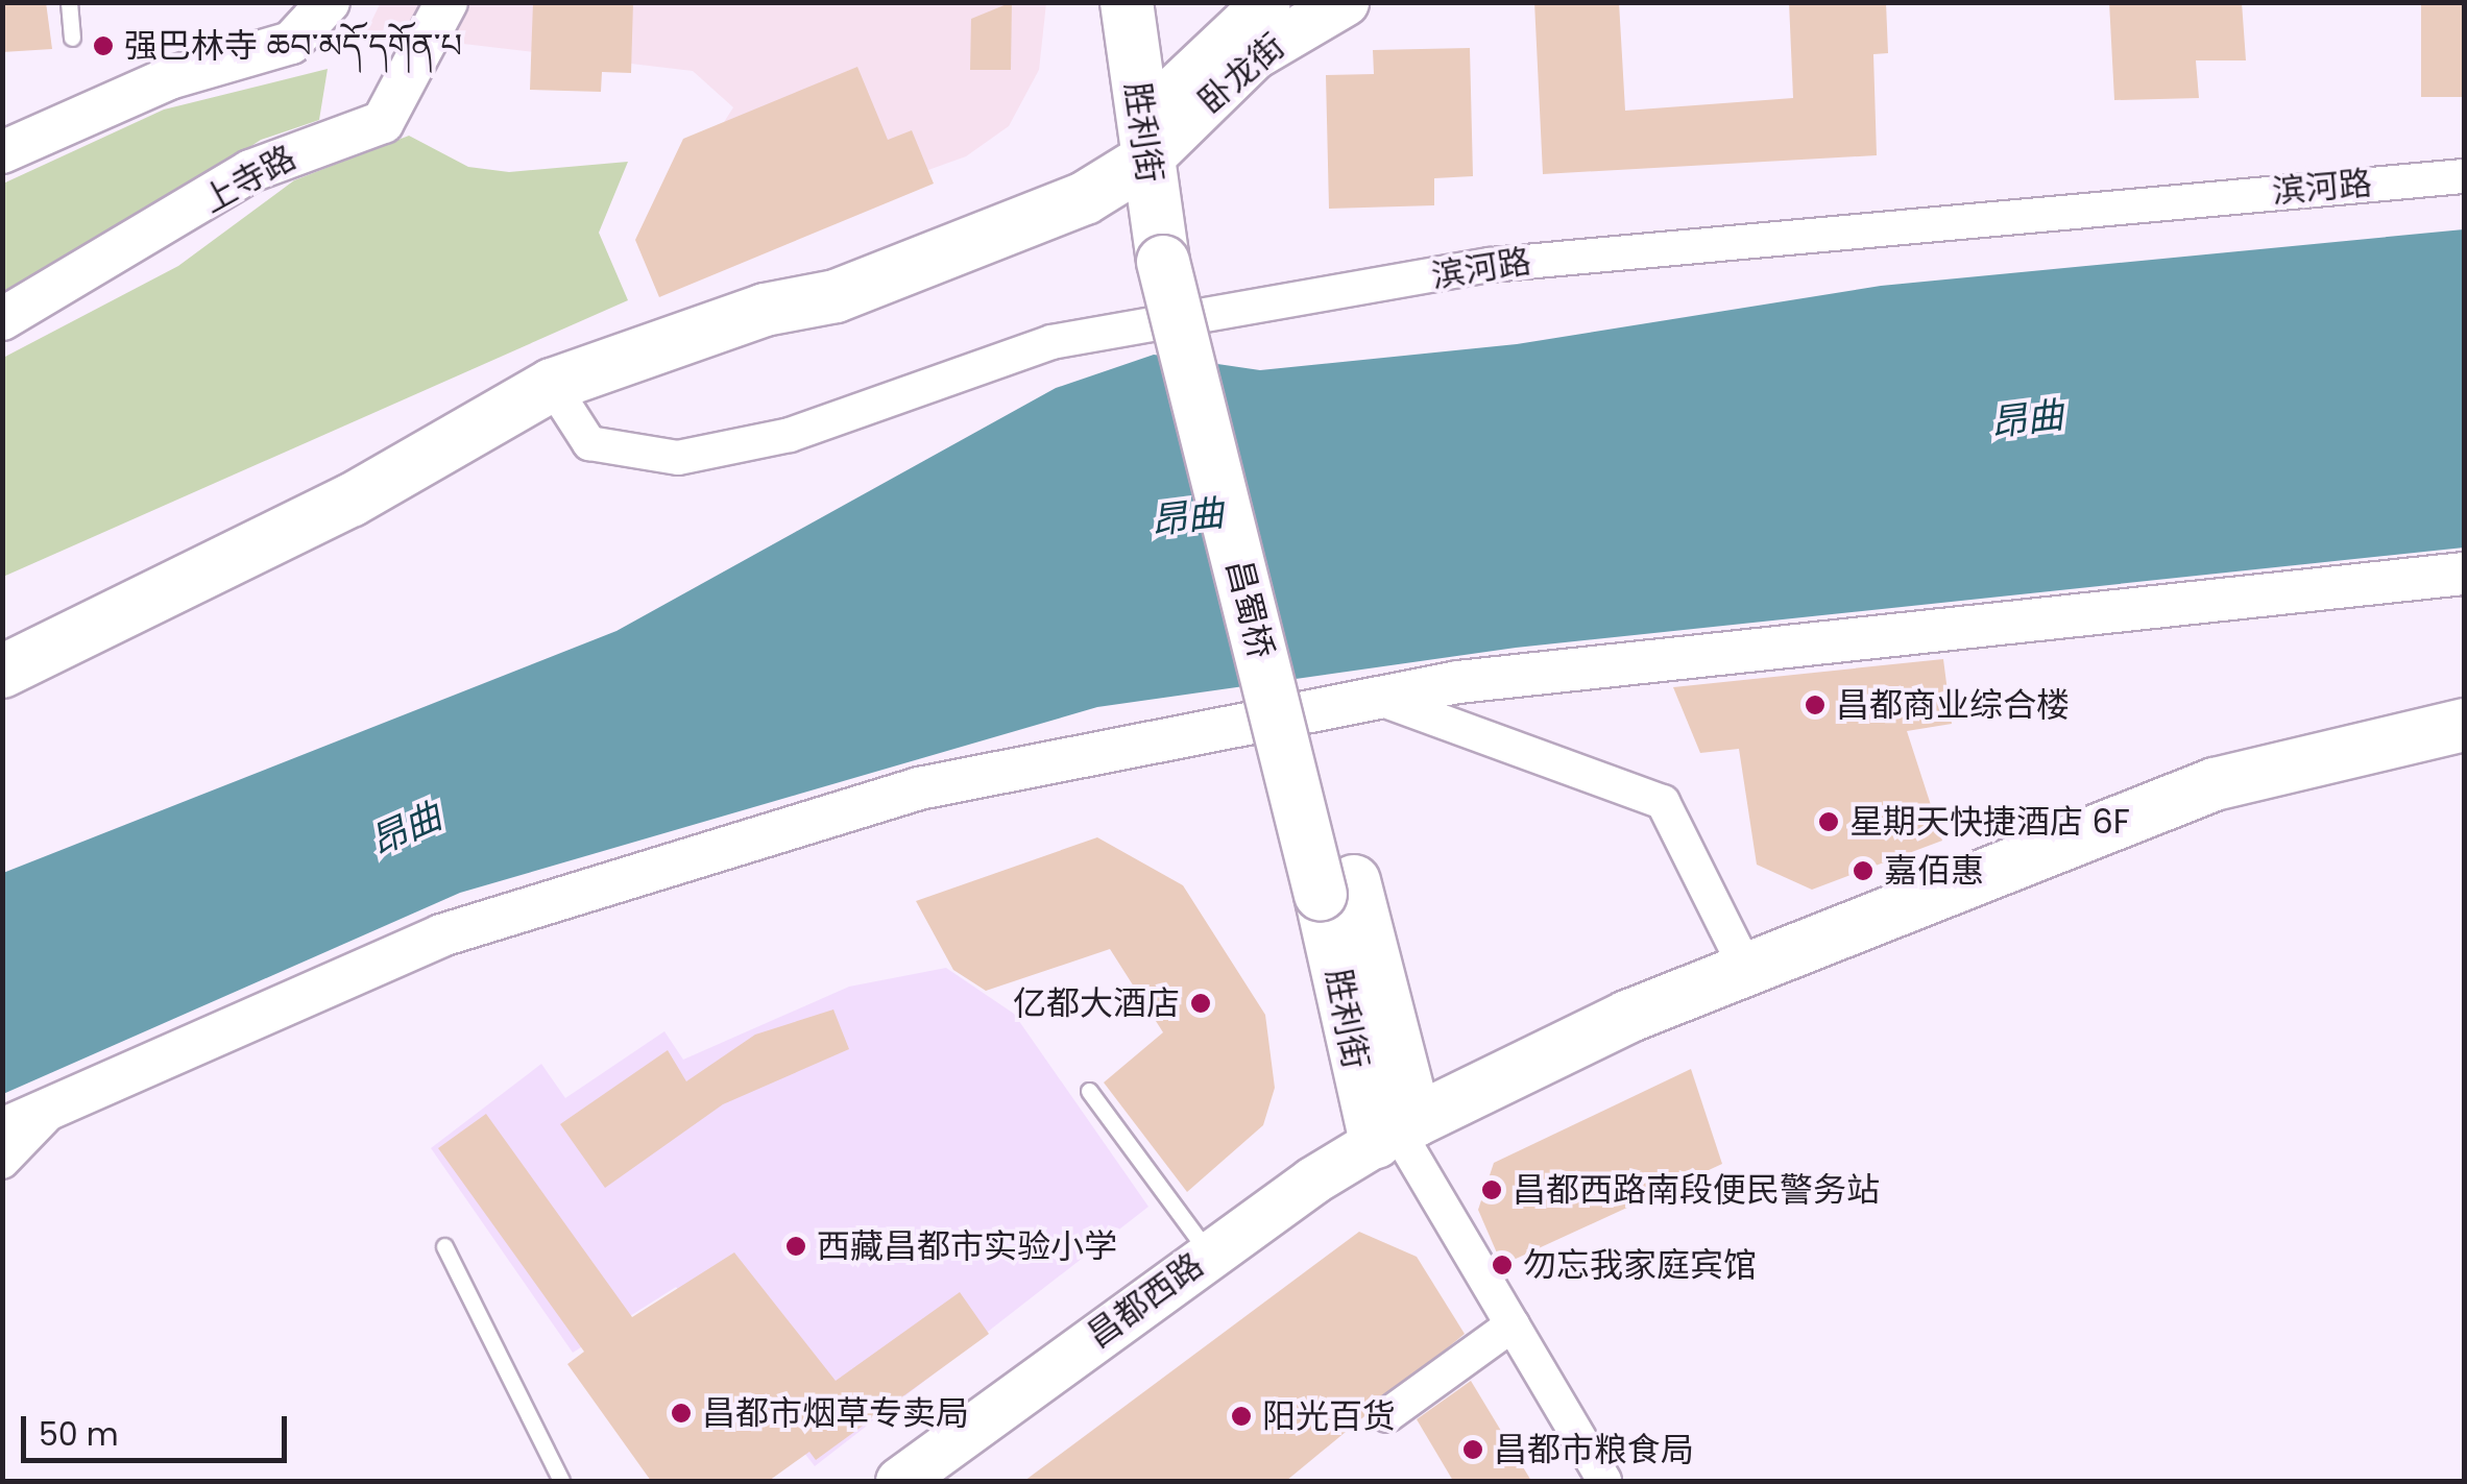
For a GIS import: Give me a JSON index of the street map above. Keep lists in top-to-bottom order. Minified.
{"streets":{"main road":["卧龙街","胜利街","昌蜀桥","昌都西路"],"street":["上寺路","滨河路"]},"crossings":[["卧龙街","胜利街"],["胜利街","昌蜀桥"],["胜利街","昌都西路"]],"water":["昂曲"],"places":["强巴林寺 ཆབ་མདོ་དགོན་པ","昌都商业综合楼","星期天快捷酒店 6F","嘉佰惠","亿都大酒店","昌都西路南段便民警务站","西藏昌都市实验小学","勿忘我家庭宾馆","昌都市烟草专卖局","阳光百货","昌都市粮食局"],"scale_bar":"50 m"}
